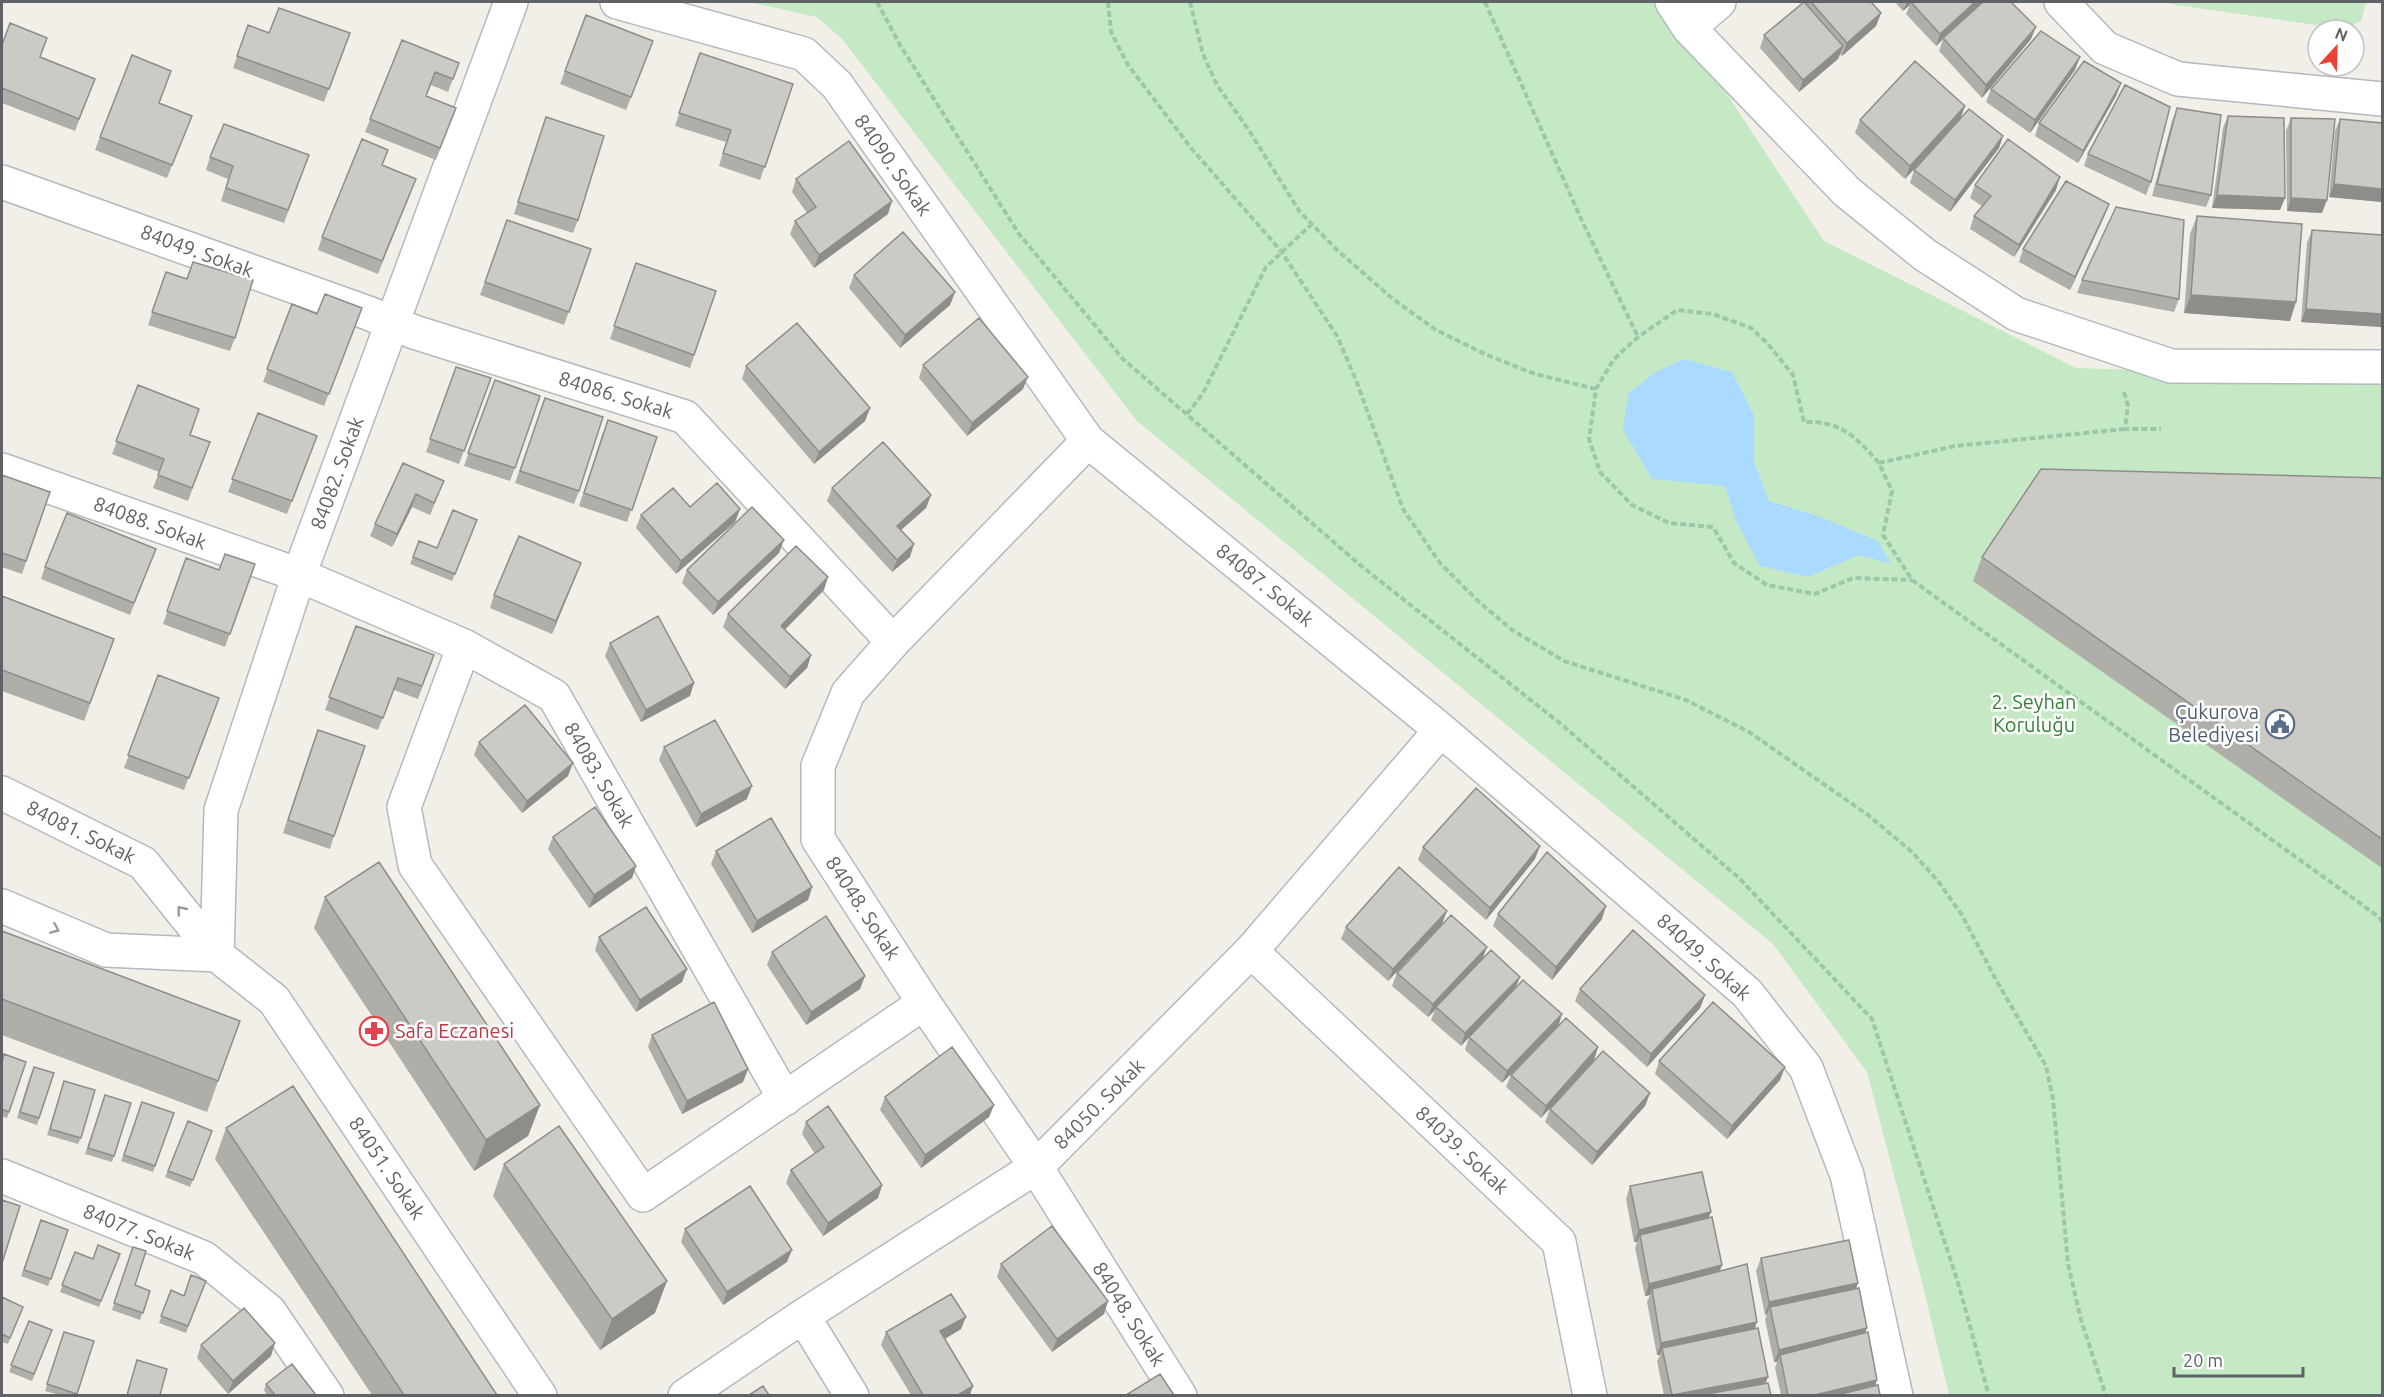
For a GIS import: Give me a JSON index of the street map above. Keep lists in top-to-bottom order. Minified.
{"streets":{"street":["84090. Sokak","84049. Sokak","84086. Sokak","84082. Sokak","84088. Sokak","84087. Sokak","84083. Sokak","84081. Sokak","84048. Sokak","84050. Sokak","84039. Sokak","84051. Sokak","84077. Sokak"]},"crossings":[["84090. Sokak","84087. Sokak"],["84090. Sokak","84048. Sokak"],["84049. Sokak","84086. Sokak"],["84049. Sokak","84082. Sokak"],["84049. Sokak","84087. Sokak"],["84049. Sokak","84050. Sokak"],["84086. Sokak","84082. Sokak"],["84086. Sokak","84048. Sokak"],["84082. Sokak","84088. Sokak"],["84082. Sokak","84083. Sokak"],["84082. Sokak","84081. Sokak"],["84082. Sokak","84051. Sokak"],["84088. Sokak","84083. Sokak"],["84087. Sokak","84048. Sokak"],["84087. Sokak","84050. Sokak"],["84081. Sokak","84051. Sokak"],["84048. Sokak","84050. Sokak"],["84050. Sokak","84039. Sokak"]],"one_way":["84081. Sokak"],"parks":["2. Seyhan Koruluğu"],"places":{"public building":["Çukurova Belediyesi"],"pharmacy":["Safa Eczanesi"]},"scale_bar":"20 m","north":"top"}
